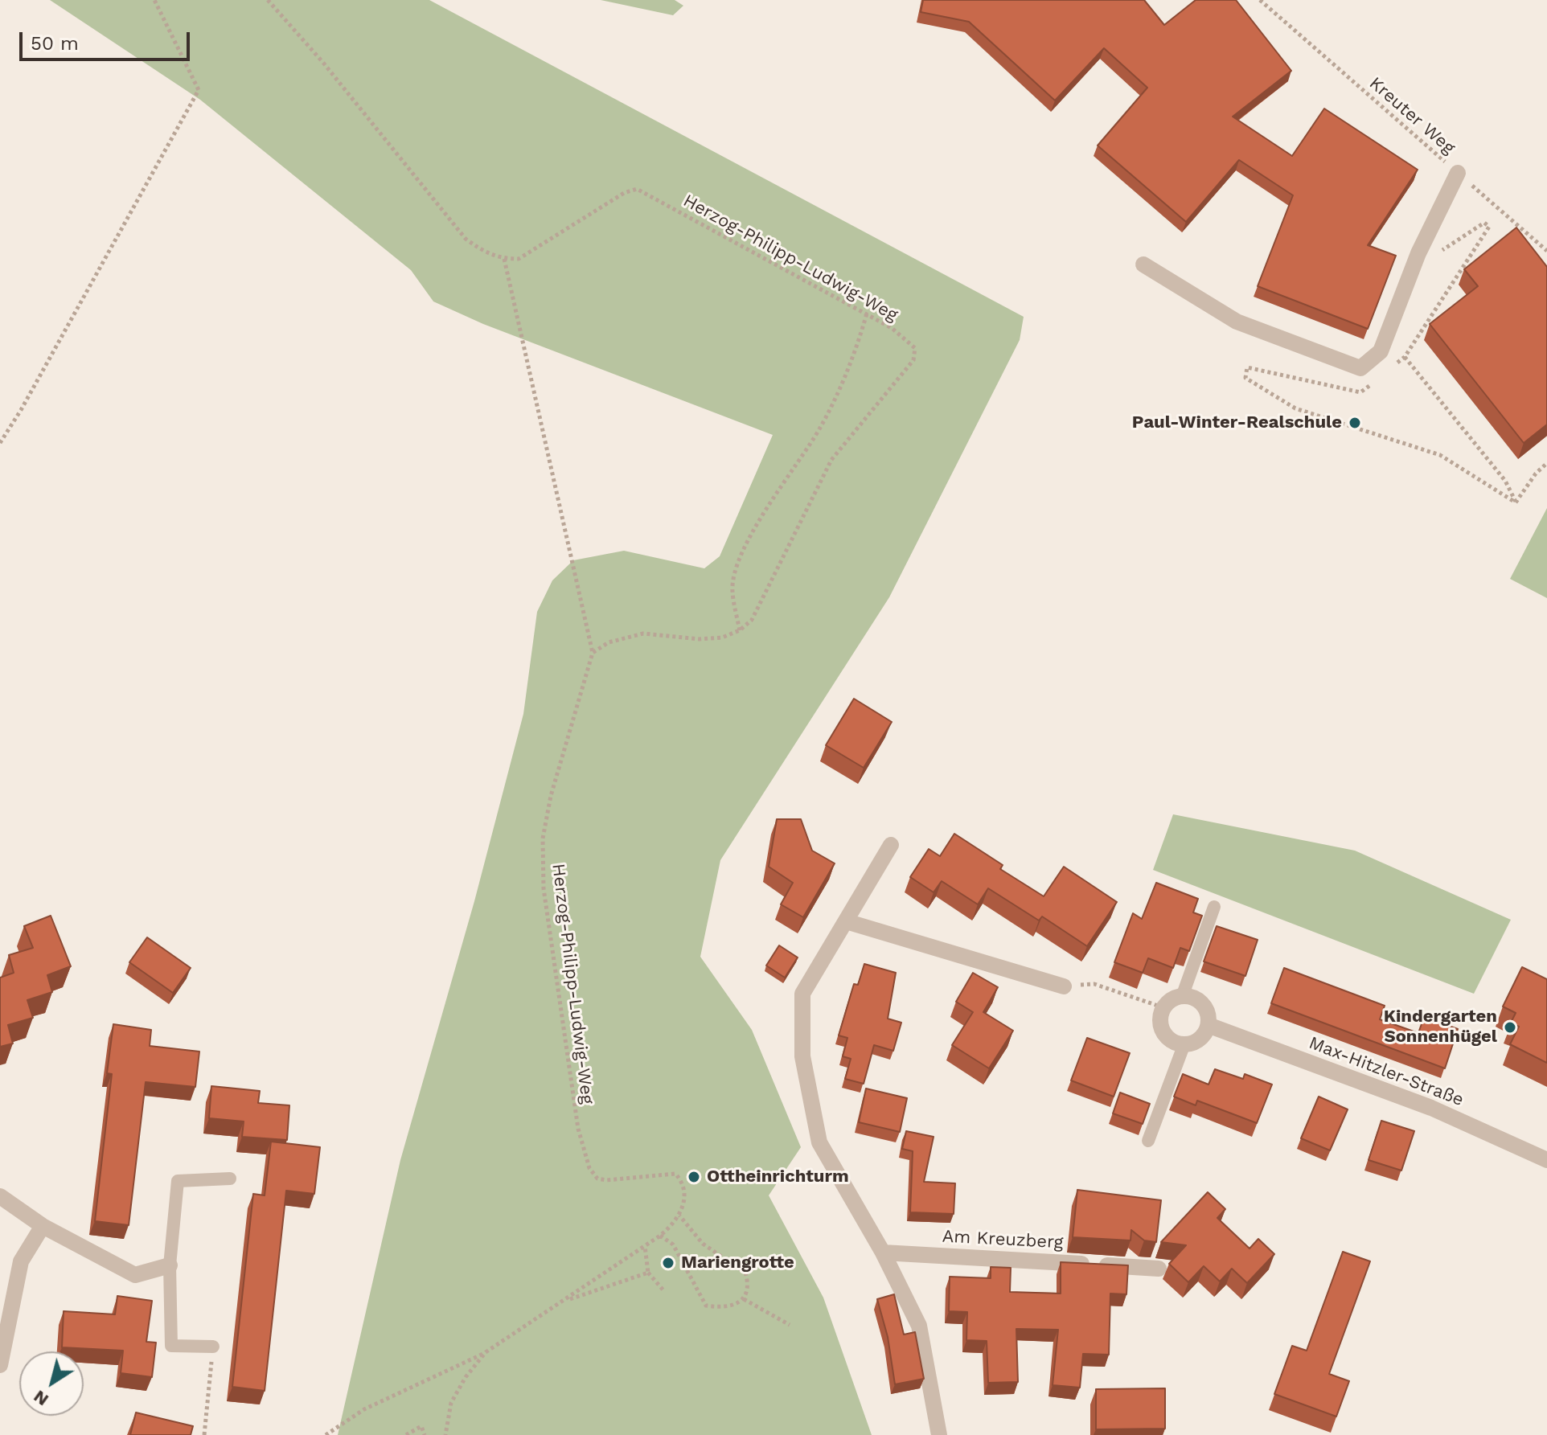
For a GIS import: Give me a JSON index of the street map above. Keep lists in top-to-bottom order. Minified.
{"streets":{"street":["Max-Hitzler-Straße","Am Kreuzberg"],"path":["Kreuter Weg","Herzog-Philipp-Ludwig-Weg"]},"places":["Paul-Winter-Realschule","Kindergarten Sonnenhügel","Ottheinrichturm","Mariengrotte"],"scale_bar":"50 m","north":"bottom left"}
